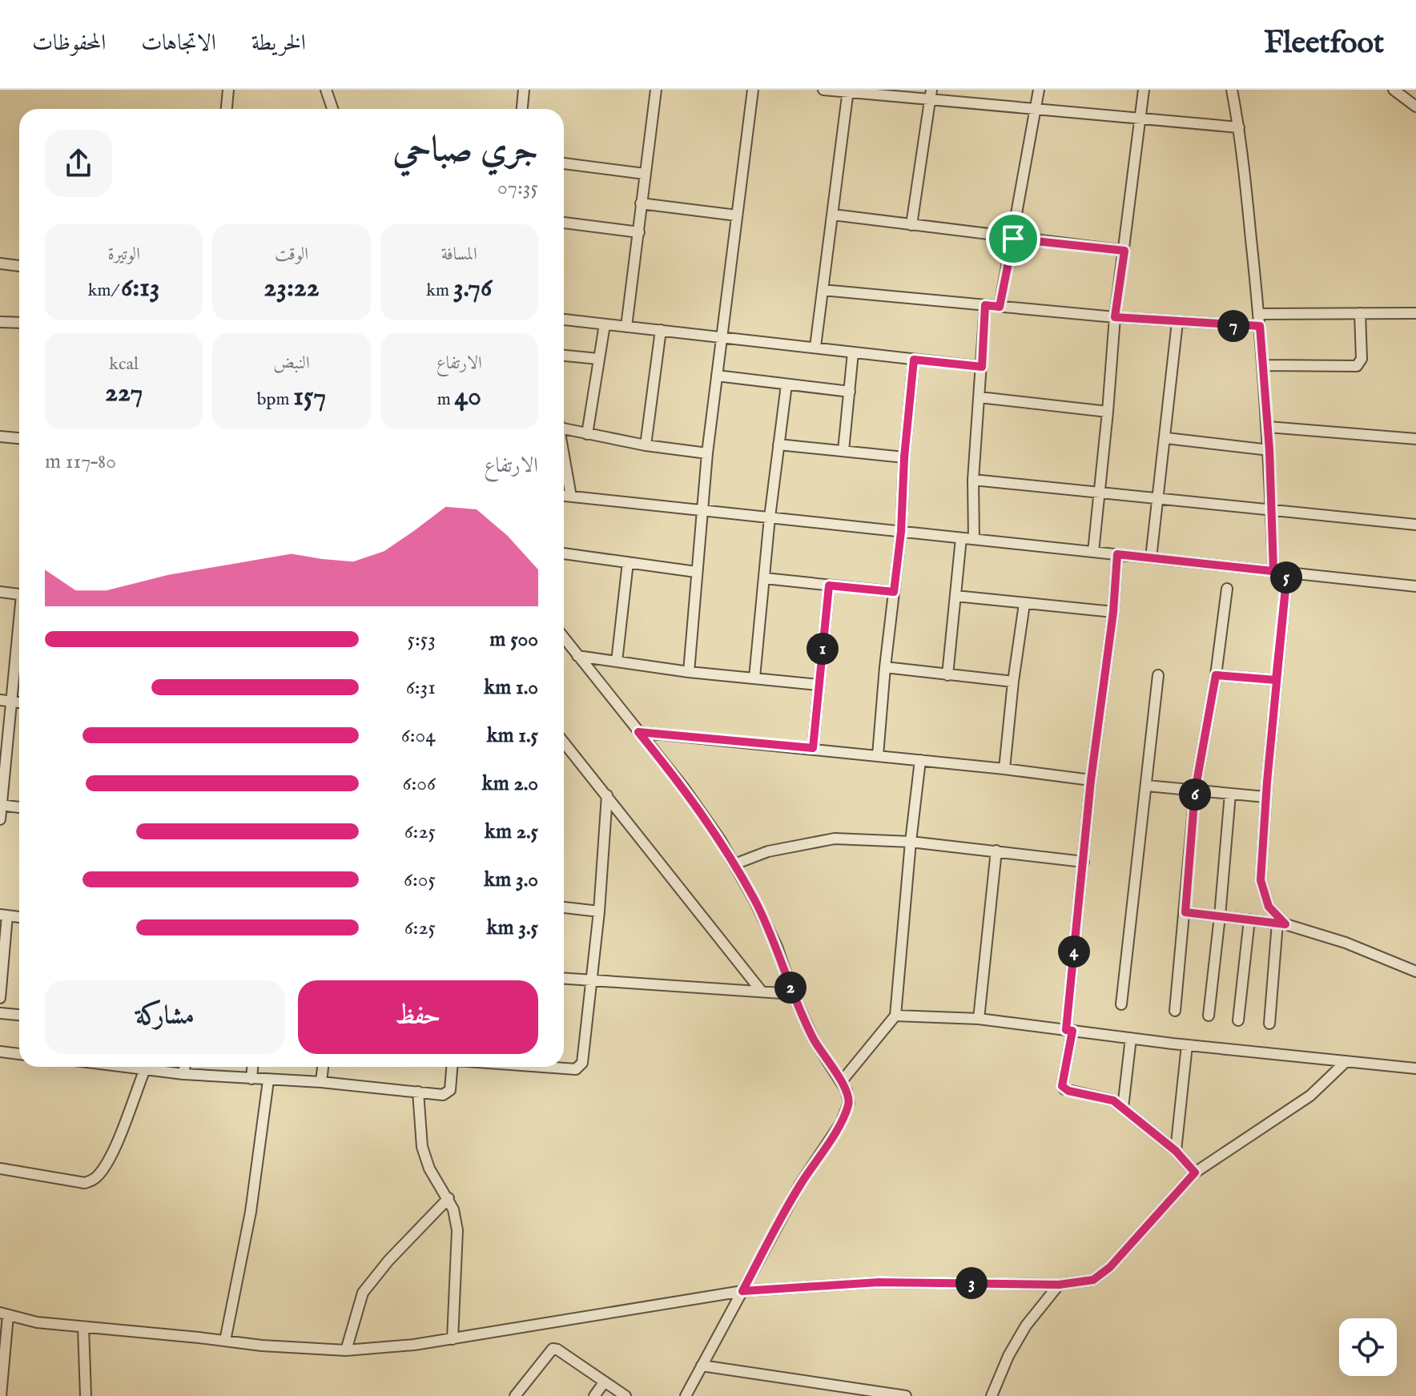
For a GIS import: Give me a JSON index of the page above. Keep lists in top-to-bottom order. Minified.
{"page":{"header":"Fleetfoot","nav":["الخريطة","الاتجاهات","المحفوظات"],"heading":["جري صباحي","07:35"],"stats":[["المسافة","3.76 km"],["الوقت","23:22"],["الوتيرة","6:13 /km"],["الارتفاع","40 m"],["النبض","157 bpm"],["kcal","227"]],"pins":["7","5","1","6","4","2","3"],"chart":["الارتفاع","80–117 m"],"list":[{"name":"500 m","note":"5:53"},{"name":"1.0 km","note":"6:31"},{"name":"1.5 km","note":"6:04"},{"name":"2.0 km","note":"6:06"},{"name":"2.5 km","note":"6:25"},{"name":"3.0 km","note":"6:05"},{"name":"3.5 km","note":"6:25"}],"buttons":["حفظ","مشاركة"]}}
